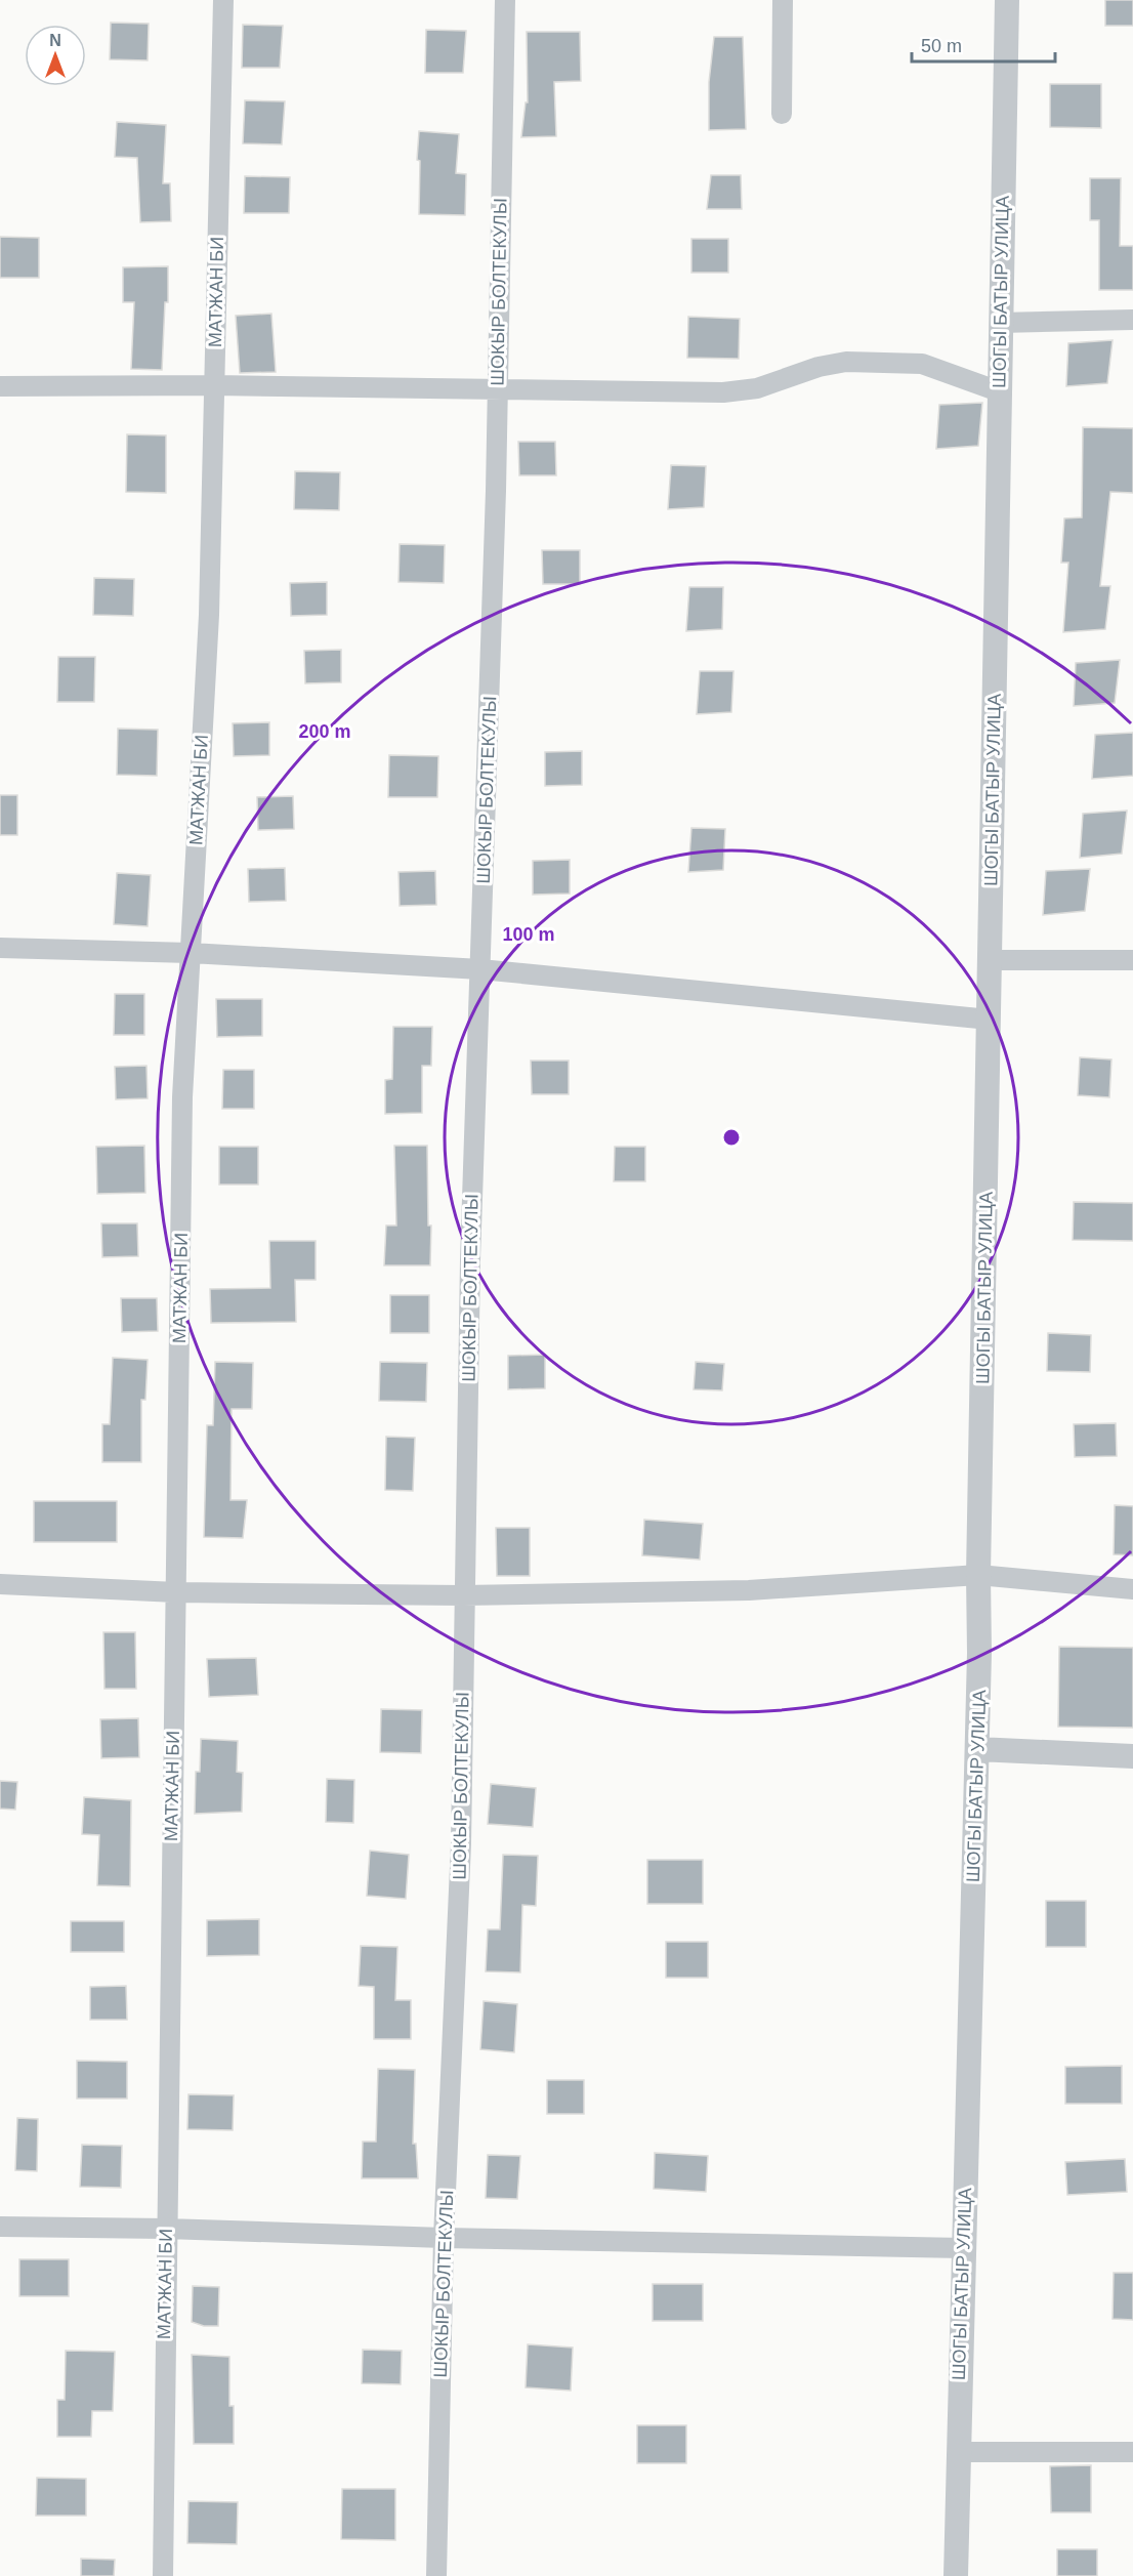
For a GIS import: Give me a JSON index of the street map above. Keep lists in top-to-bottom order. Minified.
{"streets":{"street":["МАТЖАН БИ","ШОКЫР БОЛТЕКУЛЫ","ШОГЫ БАТЫР УЛИЦА"]},"scale_bar":"50 m","north":"top","rings":["200 m","100 m"]}
